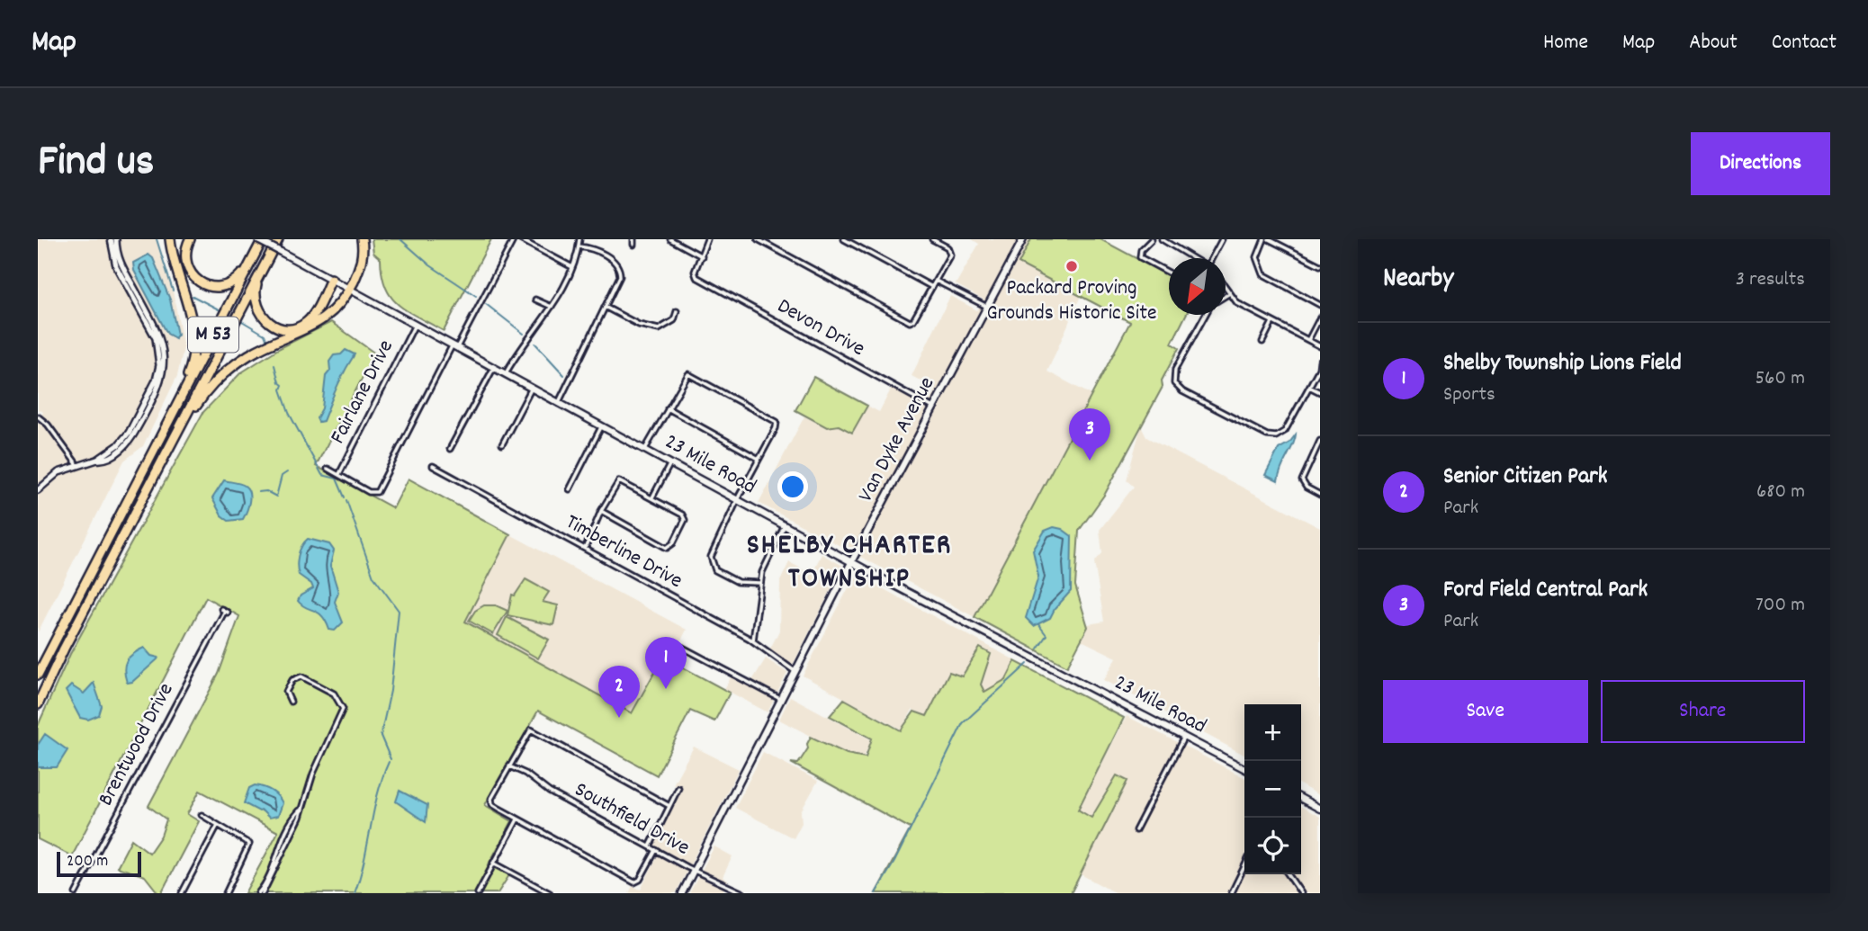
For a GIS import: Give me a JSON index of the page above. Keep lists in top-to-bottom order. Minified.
{"streets":{"highway":["M 53"],"main road":["Van Dyke Avenue","23 Mile Road"],"street":["Devon Drive","Fairlane Drive","Timberline Drive","Brentwood Drive","Southfield Drive"]},"crossings":[["Devon Drive","Van Dyke Avenue"],["Fairlane Drive","23 Mile Road"],["Van Dyke Avenue","23 Mile Road"],["Van Dyke Avenue","Timberline Drive"],["Van Dyke Avenue","Southfield Drive"]],"districts":["SHELBY CHARTER TOWNSHIP"],"places":["Packard Proving Grounds Historic Site"],"scale_bar":"200 m","north":"bottom left","page":{"header":"Map","nav":["Home","Map","About","Contact"],"title":"Find us","buttons":["Directions",["Save","Share"]],"heading":["Nearby","3 results"],"list":[{"mark":"1","name":"Shelby Township Lions Field","note":"Sports","value":"560 m"},{"mark":"2","name":"Senior Citizen Park","note":"Park","value":"680 m"},{"mark":"3","name":"Ford Field Central Park","note":"Park","value":"700 m"}],"pins":["3","1","2"],"map_buttons":["+","−"],"scale":"200 m"}}
